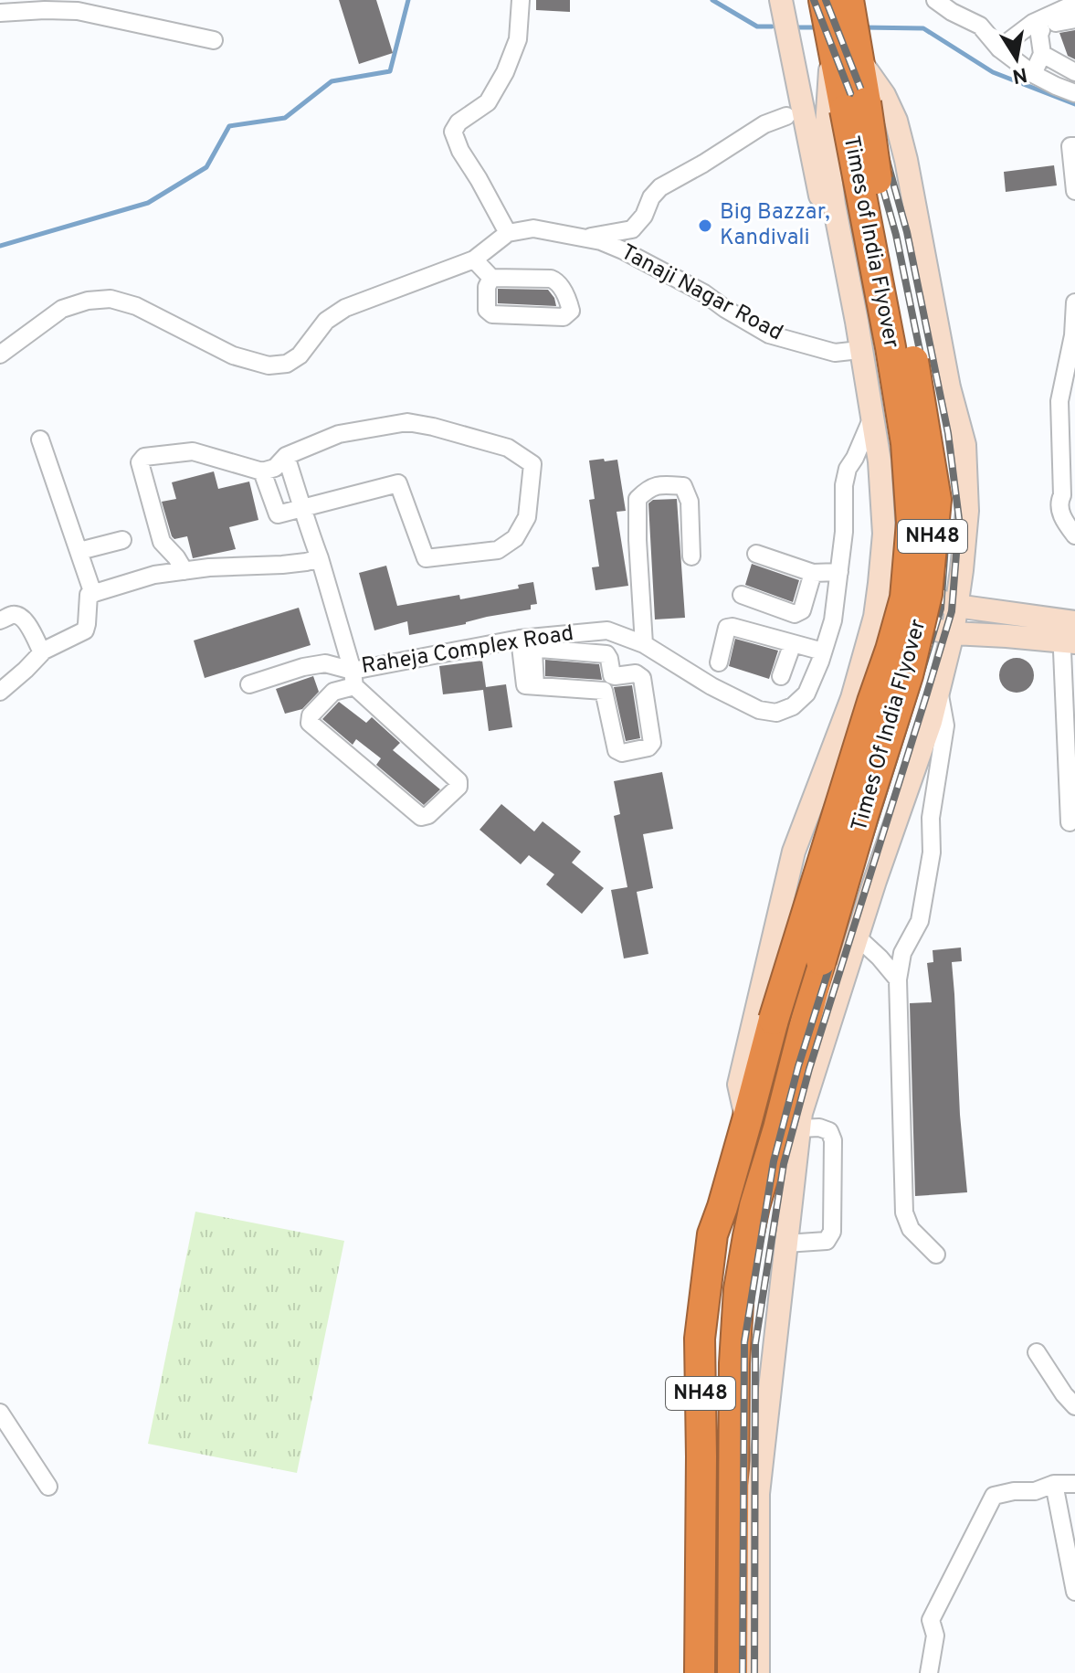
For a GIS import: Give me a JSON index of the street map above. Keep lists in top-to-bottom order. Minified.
{"streets":{"highway":["Times of India Flyover","NH48","Times Of India Flyover"],"street":["Tanaji Nagar Road","Raheja Complex Road"]},"crossings":[["Times of India Flyover","NH48"],["Times of India Flyover","Times Of India Flyover"],["NH48","Times Of India Flyover"]],"places":["Big Bazzar, Kandivali"],"north":"bottom"}
